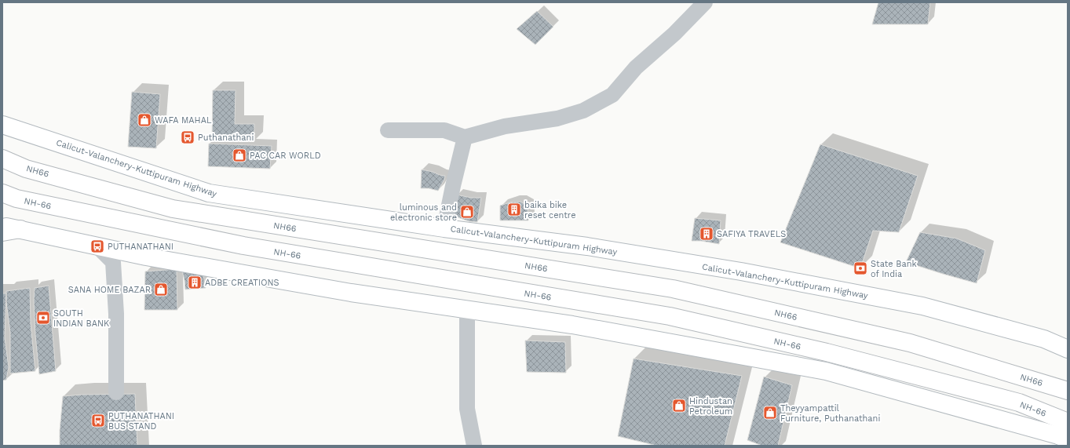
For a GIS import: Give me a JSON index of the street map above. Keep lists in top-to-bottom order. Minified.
{"streets":{"main road":["Calicut-Valanchery-Kuttipuram Highway","NH66","NH-66"]},"places":{"shop":["WAFA MAHAL","PAC CAR WORLD","luminous and electronic store","SANA HOME BAZAR","Hindustan Petroleum","Theyyampattil Furniture, Puthanathani"],"bus stop":["Puthanathani","PUTHANATHANI","PUTHANATHANI BUS STAND"],"building":["baika bike reset centre","SAFIYA TRAVELS","ADBE CREATIONS"],"bank":["State Bank of India","SOUTH INDIAN BANK"]}}
